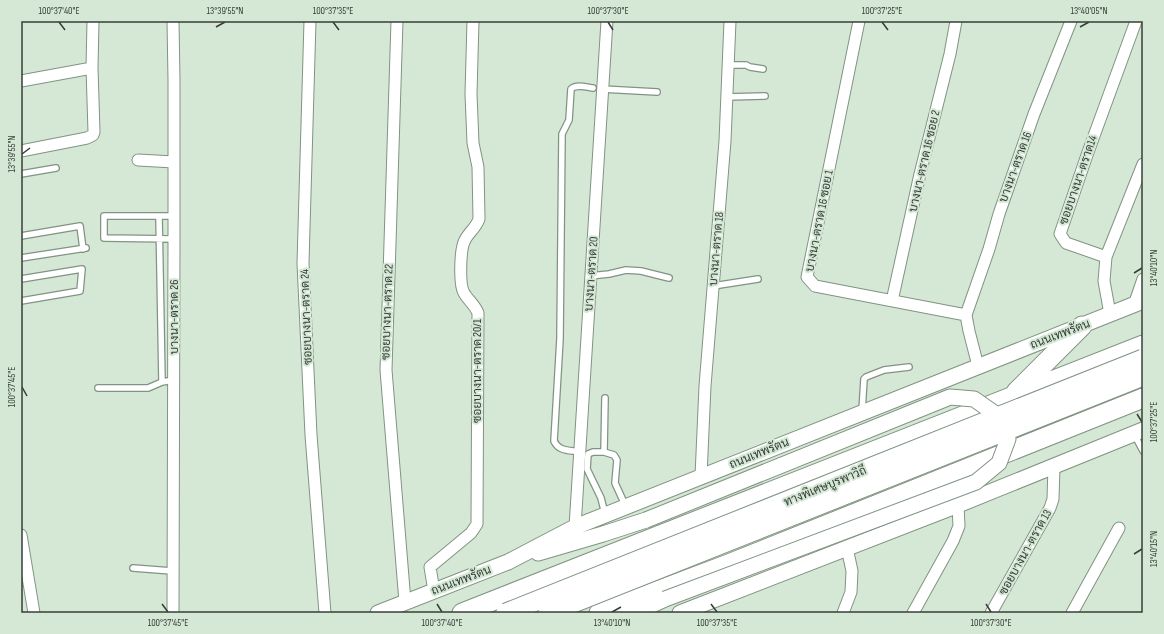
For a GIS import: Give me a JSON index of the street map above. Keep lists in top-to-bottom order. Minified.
{"streets":{"highway":["ทางพิเศษบูรพาวิถี"],"main road":["ถนนเทพรัตน"],"street":["บางนา-ตราด 16 ซอย 2","บางนา-ตราด 16","ซอยบางนา-ตราด14","บางนา-ตราด 16 ซอย 1","บางนา-ตราด 18","บางนา-ตราด 20","ซอยบางนา-ตราด 22","บางนา-ตราด 26","ซอยบางนา-ตราด 24","ซอยบางนา-ตราด 20/1","ซอยบางนา-ตราด 13"]},"crossings":[["บางนา-ตราด 16 ซอย 2","บางนา-ตราด 16 ซอย 1"],["บางนา-ตราด 16","บางนา-ตราด 16 ซอย 1"],["บางนา-ตราด 18","ถนนเทพรัตน"],["บางนา-ตราด 20","ถนนเทพรัตน"],["ซอยบางนา-ตราด 22","ถนนเทพรัตน"],["ถนนเทพรัตน","ซอยบางนา-ตราด 20/1"]],"coordinates":["100°37'40\"E","13°39'55\"N","100°37'35\"E","100°37'30\"E","100°37'25\"E","13°40'05\"N","13°40'10\"N","100°37'45\"E","13°40'15\"N"]}
